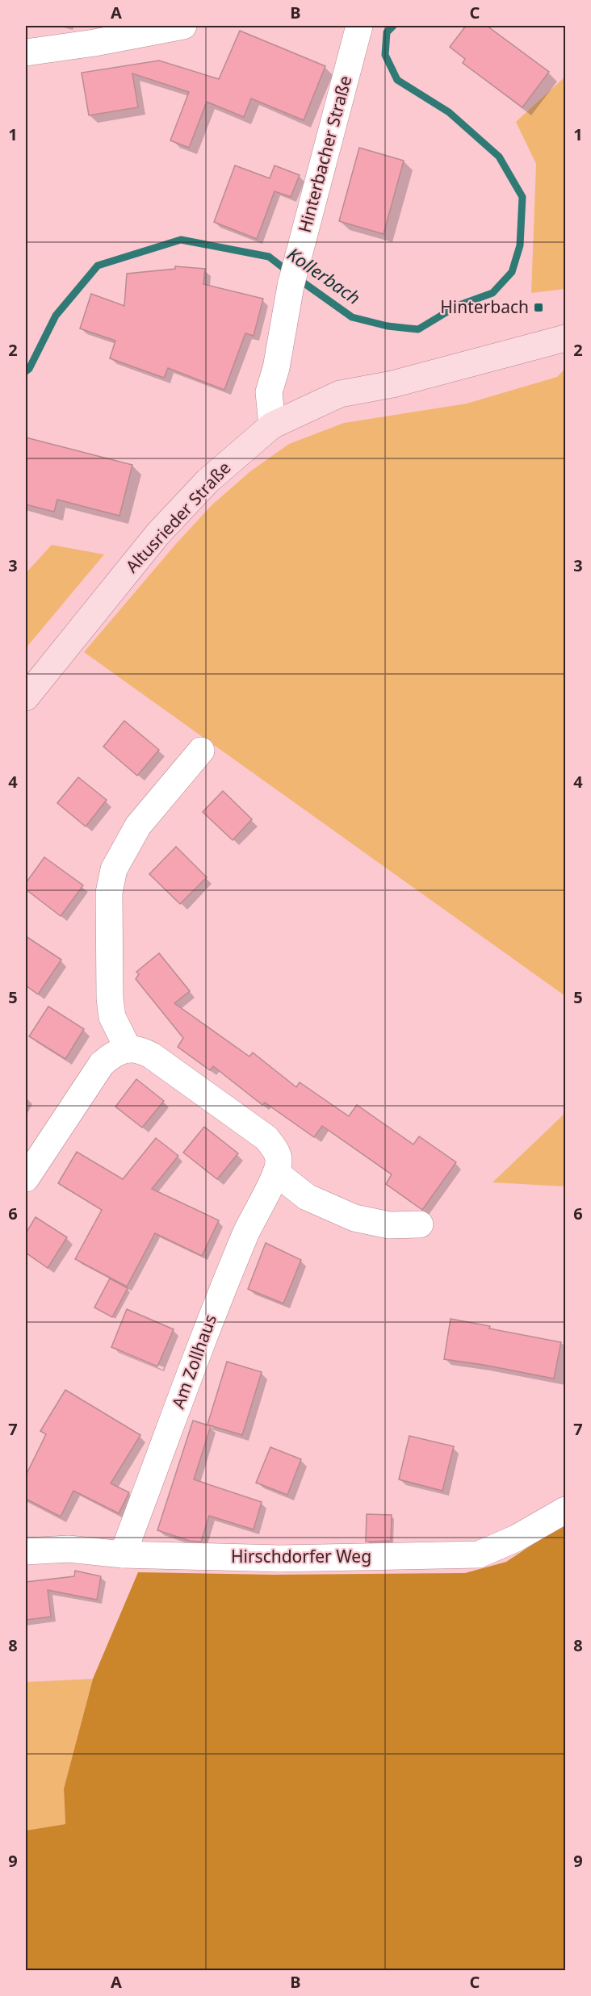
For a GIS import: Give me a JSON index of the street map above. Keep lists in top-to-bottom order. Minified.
{"streets":{"main road":["Altusrieder Straße"],"street":["Hinterbacher Straße","Am Zollhaus","Hirschdorfer Weg"]},"crossings":[["Hinterbacher Straße","Altusrieder Straße"],["Am Zollhaus","Hirschdorfer Weg"]],"water":["Kollerbach"],"places":{"transit":["Hinterbach"]},"grid":{"columns":["A","B","C"],"rows":["1","2","3","4","5","6","7","8","9"]}}
